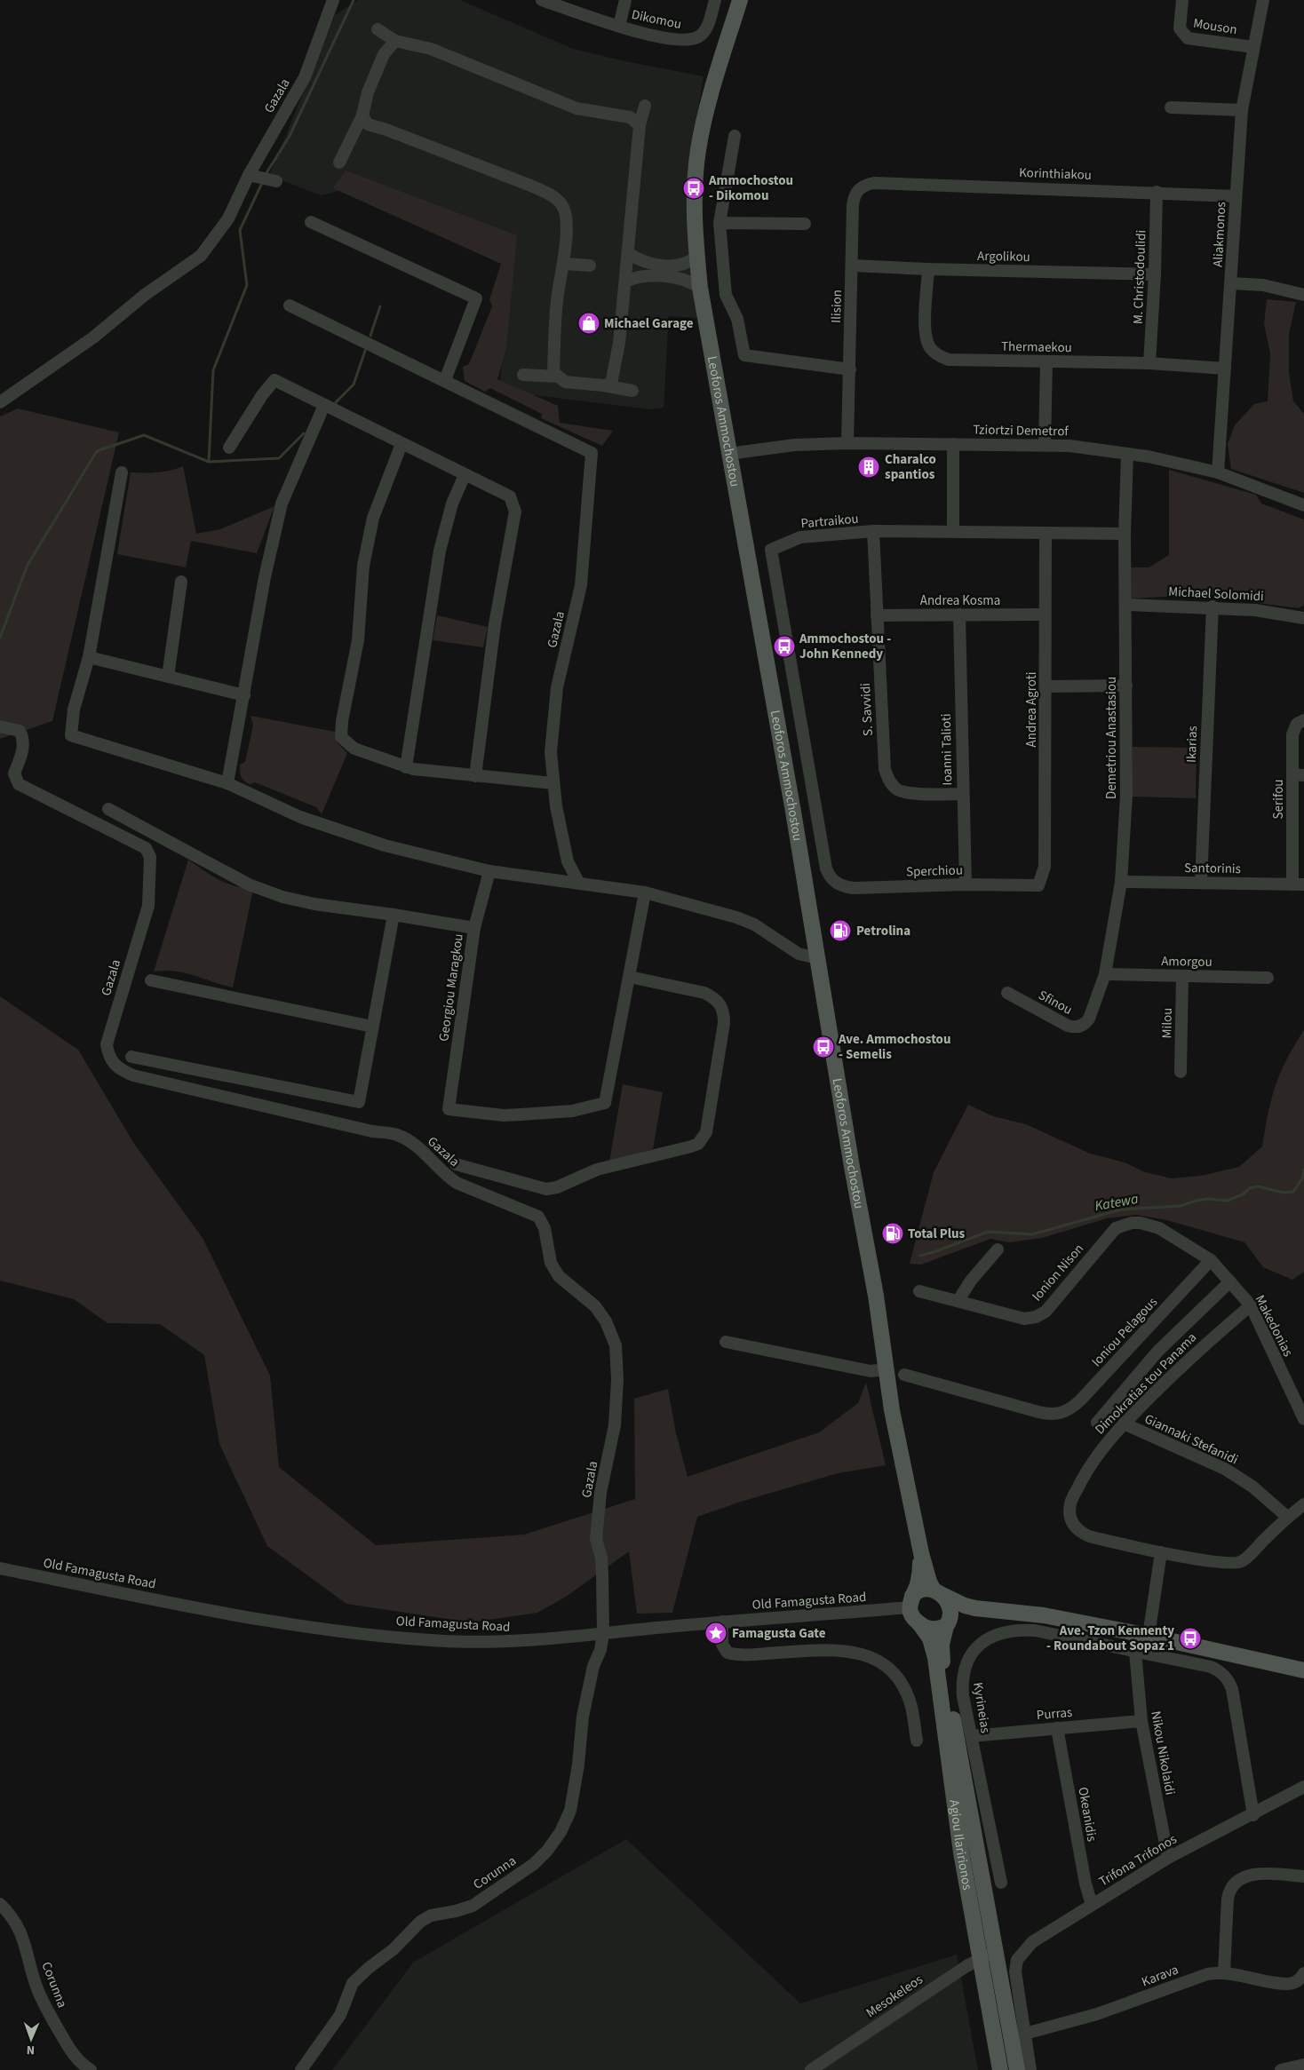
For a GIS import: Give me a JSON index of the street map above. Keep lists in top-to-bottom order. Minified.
{"streets":{"main road":["Leoforos Ammochostou","Agiou Ilaririonos"],"street":["Dikomou","Mouson","Gazala","Korinthiakou","Aliakmonos","Argolikou","M. Christodoulidi","Ilision","Thermaekou","Tziortzi Demetrof","Partraikou","Michael Solomidi","Andrea Kosma","S. Savvidi","Andrea Agroti","Demetriou Anastasiou","Ikarias","Ioanni Talioti","Serifou","Santorinis","Sperchiou","Amorgou","Georgiou Maragkou","Sfinou","Milou","Ionion Nison","Makedonias","Ioniou Pelagous","Dimokratias tou Panama","Giannaki Stefanidi","Old Famagusta Road","Kyrineias","Purras","Nikou Nikolaidi","Okeanidis","Trifona Trifonos","Corunna","Karava","Mesokeleos"]},"crossings":[["Mouson","Aliakmonos"],["Gazala","Old Famagusta Road"],["Gazala","Corunna"],["Korinthiakou","Aliakmonos"],["Korinthiakou","M. Christodoulidi"],["Korinthiakou","Ilision"],["Aliakmonos","Thermaekou"],["Aliakmonos","Tziortzi Demetrof"],["Argolikou","M. Christodoulidi"],["Argolikou","Ilision"],["Argolikou","Thermaekou"],["M. Christodoulidi","Thermaekou"],["Ilision","Tziortzi Demetrof"],["Leoforos Ammochostou","Tziortzi Demetrof"],["Leoforos Ammochostou","Old Famagusta Road"],["Leoforos Ammochostou","Agiou Ilaririonos"],["Tziortzi Demetrof","Demetriou Anastasiou"],["Partraikou","S. Savvidi"],["Partraikou","Andrea Agroti"],["Partraikou","Demetriou Anastasiou"],["Partraikou","Sperchiou"],["Michael Solomidi","Demetriou Anastasiou"],["Michael Solomidi","Ikarias"],["Andrea Kosma","S. Savvidi"],["Andrea Kosma","Andrea Agroti"],["Andrea Kosma","Ioanni Talioti"],["S. Savvidi","Ioanni Talioti"],["Andrea Agroti","Sperchiou"],["Demetriou Anastasiou","Santorinis"],["Demetriou Anastasiou","Amorgou"],["Demetriou Anastasiou","Sfinou"],["Ikarias","Santorinis"],["Ioanni Talioti","Sperchiou"],["Serifou","Santorinis"],["Amorgou","Milou"],["Ionion Nison","Makedonias"],["Makedonias","Ioniou Pelagous"],["Makedonias","Dimokratias tou Panama"],["Dimokratias tou Panama","Giannaki Stefanidi"],["Old Famagusta Road","Agiou Ilaririonos"],["Old Famagusta Road","Corunna"],["Kyrineias","Purras"],["Kyrineias","Nikou Nikolaidi"],["Kyrineias","Trifona Trifonos"],["Purras","Nikou Nikolaidi"],["Purras","Okeanidis"],["Nikou Nikolaidi","Trifona Trifonos"],["Okeanidis","Trifona Trifonos"],["Agiou Ilaririonos","Mesokeleos"],["Trifona Trifonos","Karava"]],"water":["Katewa"],"places":{"bus stop":["Ammochostou - Dikomou","Ammochostou - John Kennedy","Ave. Ammochostou - Semelis","Ave. Tzon Kennenty - Roundabout Sopaz 1"],"shop":["Michael Garage"],"building":["Charalco spantios"],"fuel station":["Petrolina","Total Plus"],"place":["Famagusta Gate"]},"north":"bottom"}
